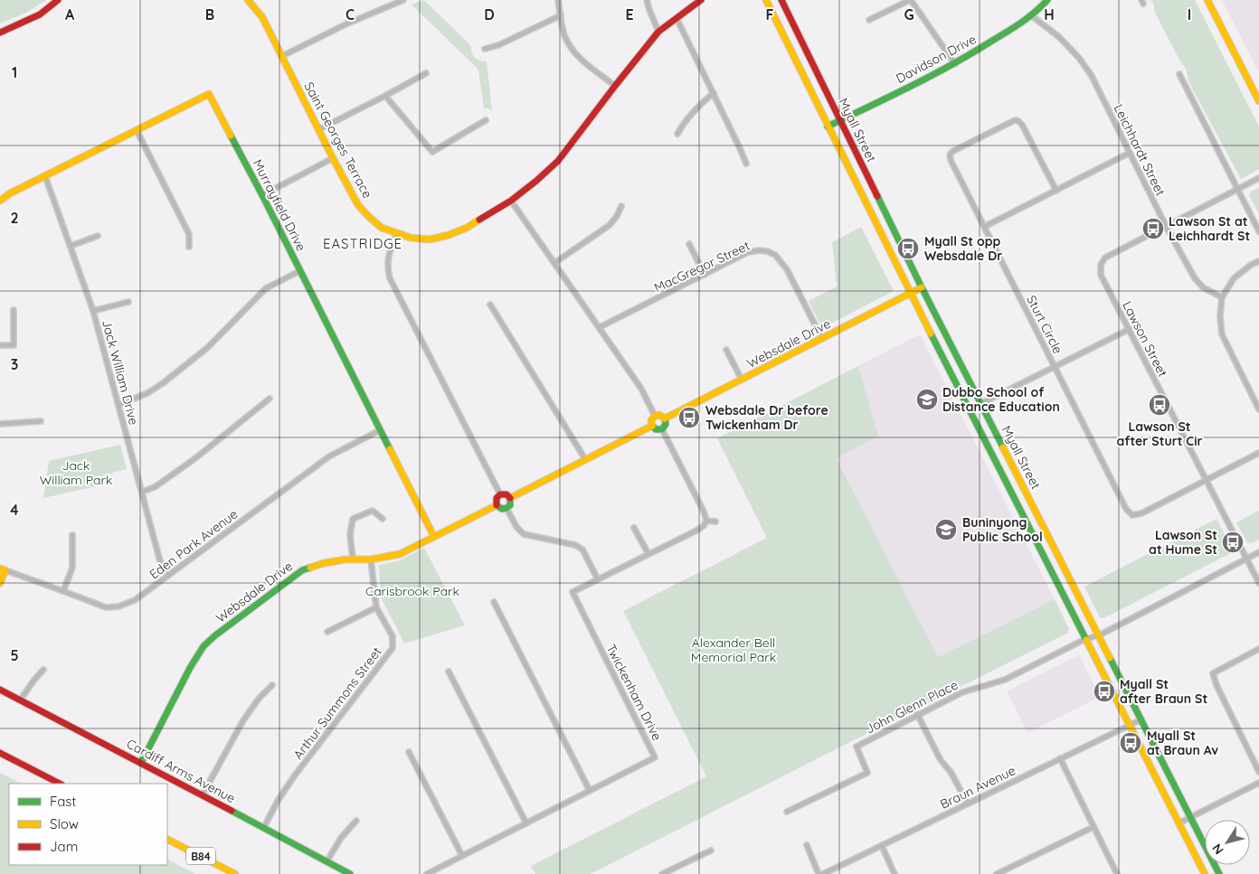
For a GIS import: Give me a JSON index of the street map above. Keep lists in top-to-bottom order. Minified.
{"streets":{"street":["Davidson Drive","Myall Street","Saint Georges Terrace","Leichhardt Street","Murrayfield Drive","MacGregor Street","Sturt Circle","Lawson Street","Websdale Drive","Jack William Drive","Eden Park Avenue","Twickenham Drive","Arthur Summons Street","John Glenn Place","Cardiff Arms Avenue","Braun Avenue","B84"]},"crossings":[["Davidson Drive","Myall Street"],["Davidson Drive","Leichhardt Street"],["Myall Street","Websdale Drive"],["Myall Street","John Glenn Place"],["Myall Street","Braun Avenue"],["Leichhardt Street","Lawson Street"],["Murrayfield Drive","Websdale Drive"],["Murrayfield Drive","Jack William Drive"],["Murrayfield Drive","Eden Park Avenue"],["MacGregor Street","Websdale Drive"],["Sturt Circle","Lawson Street"],["Lawson Street","John Glenn Place"],["Websdale Drive","Arthur Summons Street"],["Websdale Drive","Cardiff Arms Avenue"],["Jack William Drive","Eden Park Avenue"],["Arthur Summons Street","Cardiff Arms Avenue"]],"districts":["EASTRIDGE"],"parks":["Jack William Park","Carisbrook Park","Alexander Bell Memorial Park"],"places":{"bus stop":["Lawson St at Leichhardt St","Myall St opp Websdale Dr","Lawson St after Sturt Cir","Websdale Dr before Twickenham Dr","Lawson St at Hume St","Myall St after Braun St","Myall St at Braun Av"],"school or university":["Dubbo School of Distance Education","Buninyong Public School"]},"legend":["Fast","Slow","Jam"],"north":"bottom left","grid":{"columns":["A","B","C","D","E","F","G","H","I"],"rows":["1","2","3","4","5"]}}
